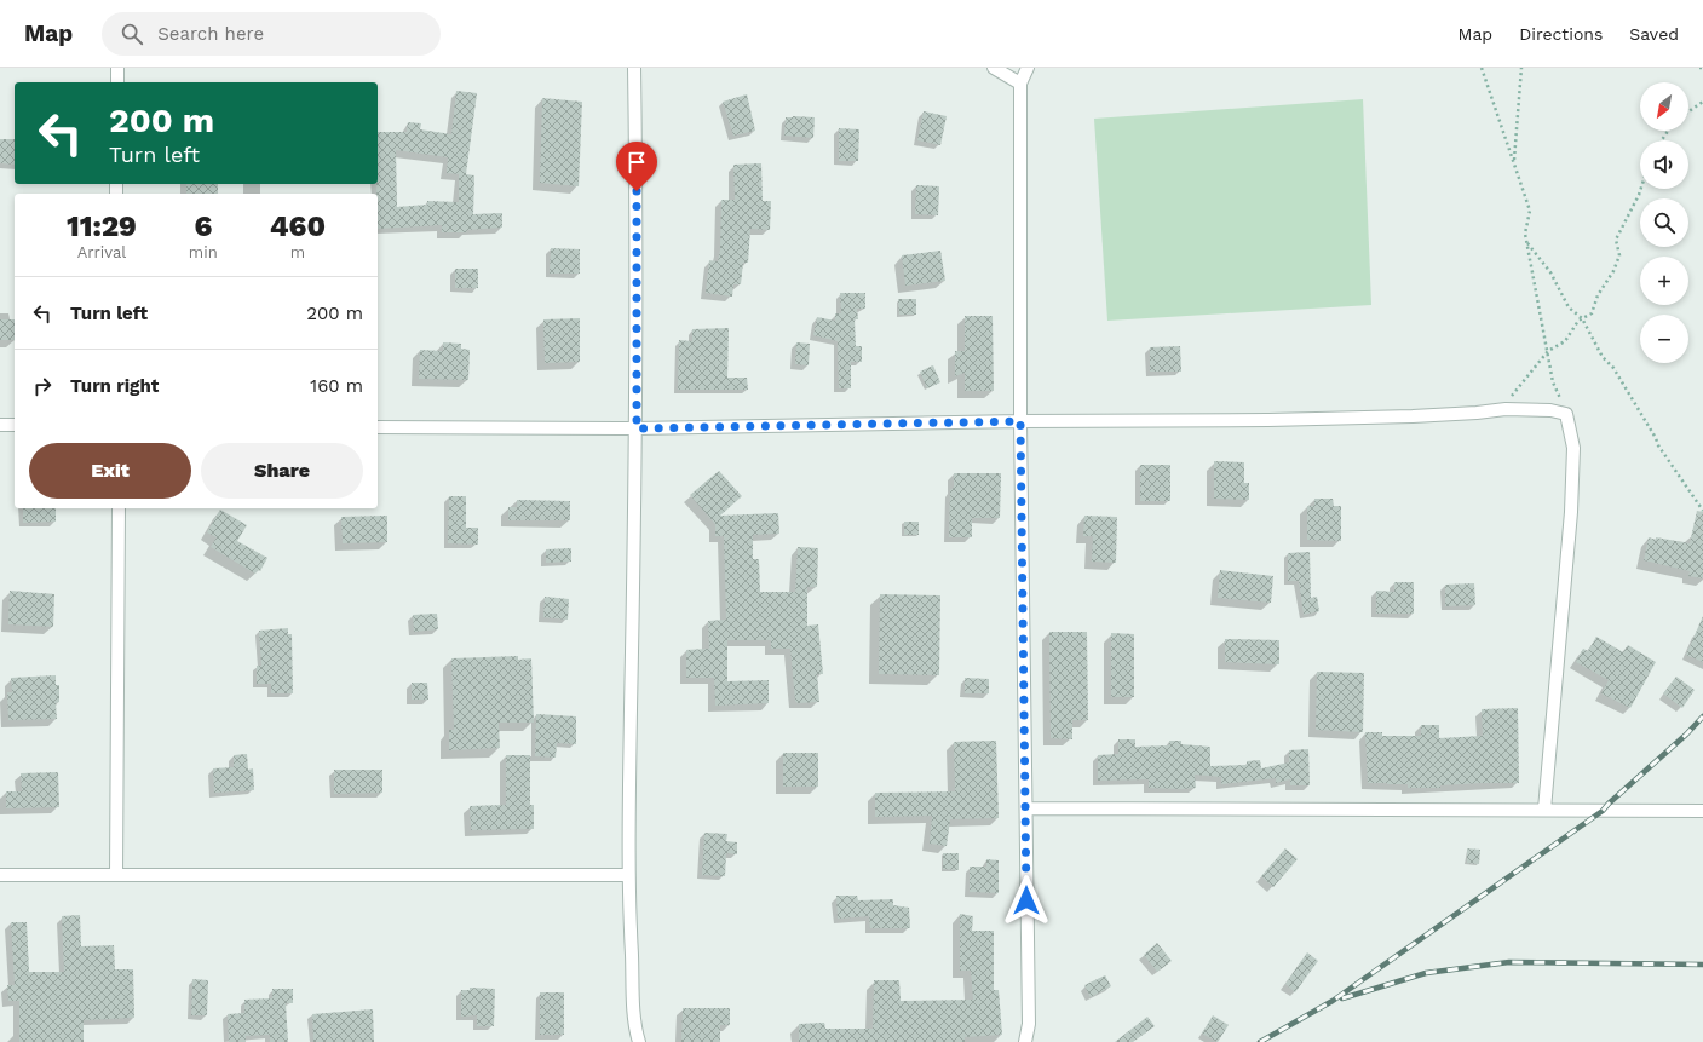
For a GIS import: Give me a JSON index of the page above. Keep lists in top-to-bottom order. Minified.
{"north":"bottom left","page":{"header":"Map","search":"Search here","nav":["Map","Directions","Saved"],"map_buttons":["+","−"],"turn":["200 m","Turn left"],"eta":["11:29","Arrival","6","min","460","m"],"list":[{"name":"Turn left","value":"200 m"},{"name":"Turn right","value":"160 m"}],"buttons":["Exit","Share"]}}
